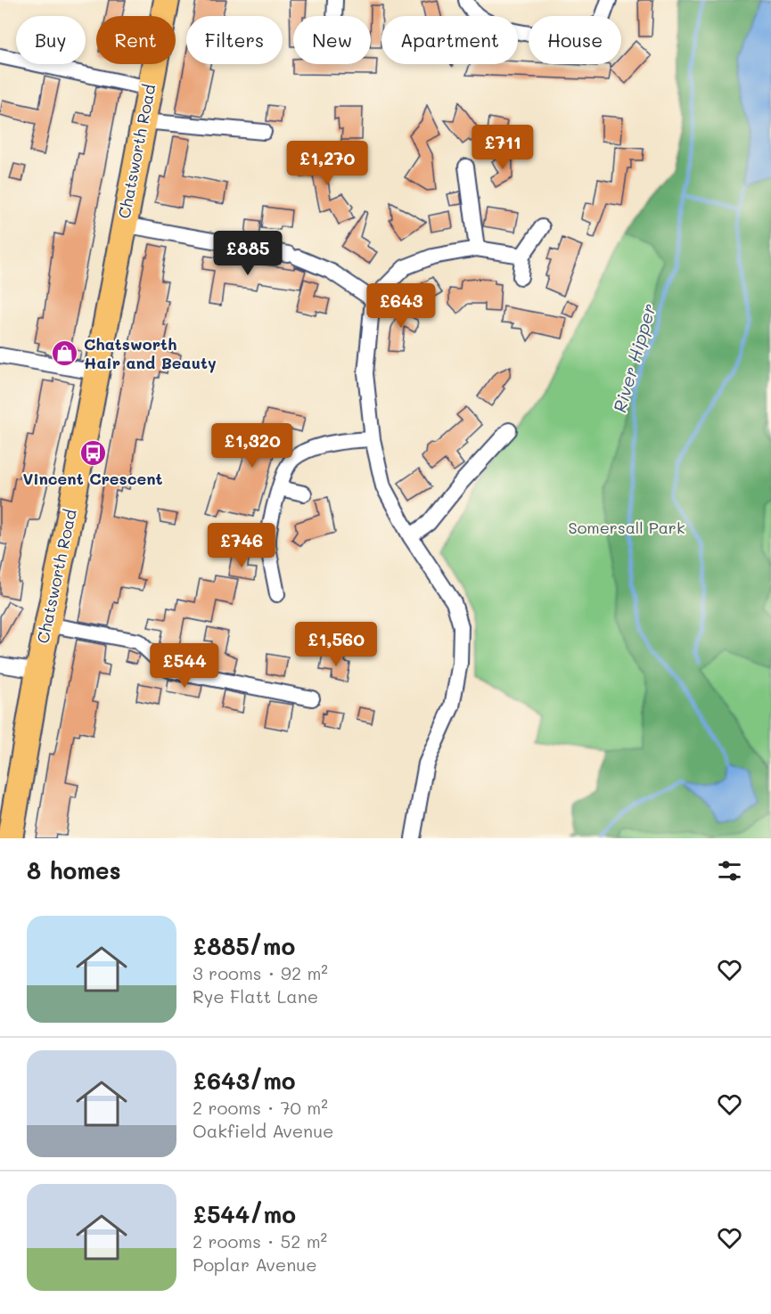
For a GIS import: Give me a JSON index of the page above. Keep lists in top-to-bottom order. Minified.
{"streets":{"highway":["Chatsworth Road"]},"water":["River Hipper"],"parks":["Somersall Park"],"places":{"shop":["Chatsworth Hair and Beauty"],"bus stop":["Vincent Crescent"]},"page":{"chip":["Buy","Rent","Filters","New","Apartment","House"],"price":["£711","£1,270","£885","£643","£1,320","£746","£1,560","£544"],"heading":"8 homes","list":[{"name":"£885/mo","note":"3 rooms · 92 m² · Rye Flatt Lane"},{"name":"£643/mo","note":"2 rooms · 70 m² · Oakfield Avenue"},{"name":"£544/mo","note":"2 rooms · 52 m² · Poplar Avenue"}]}}
